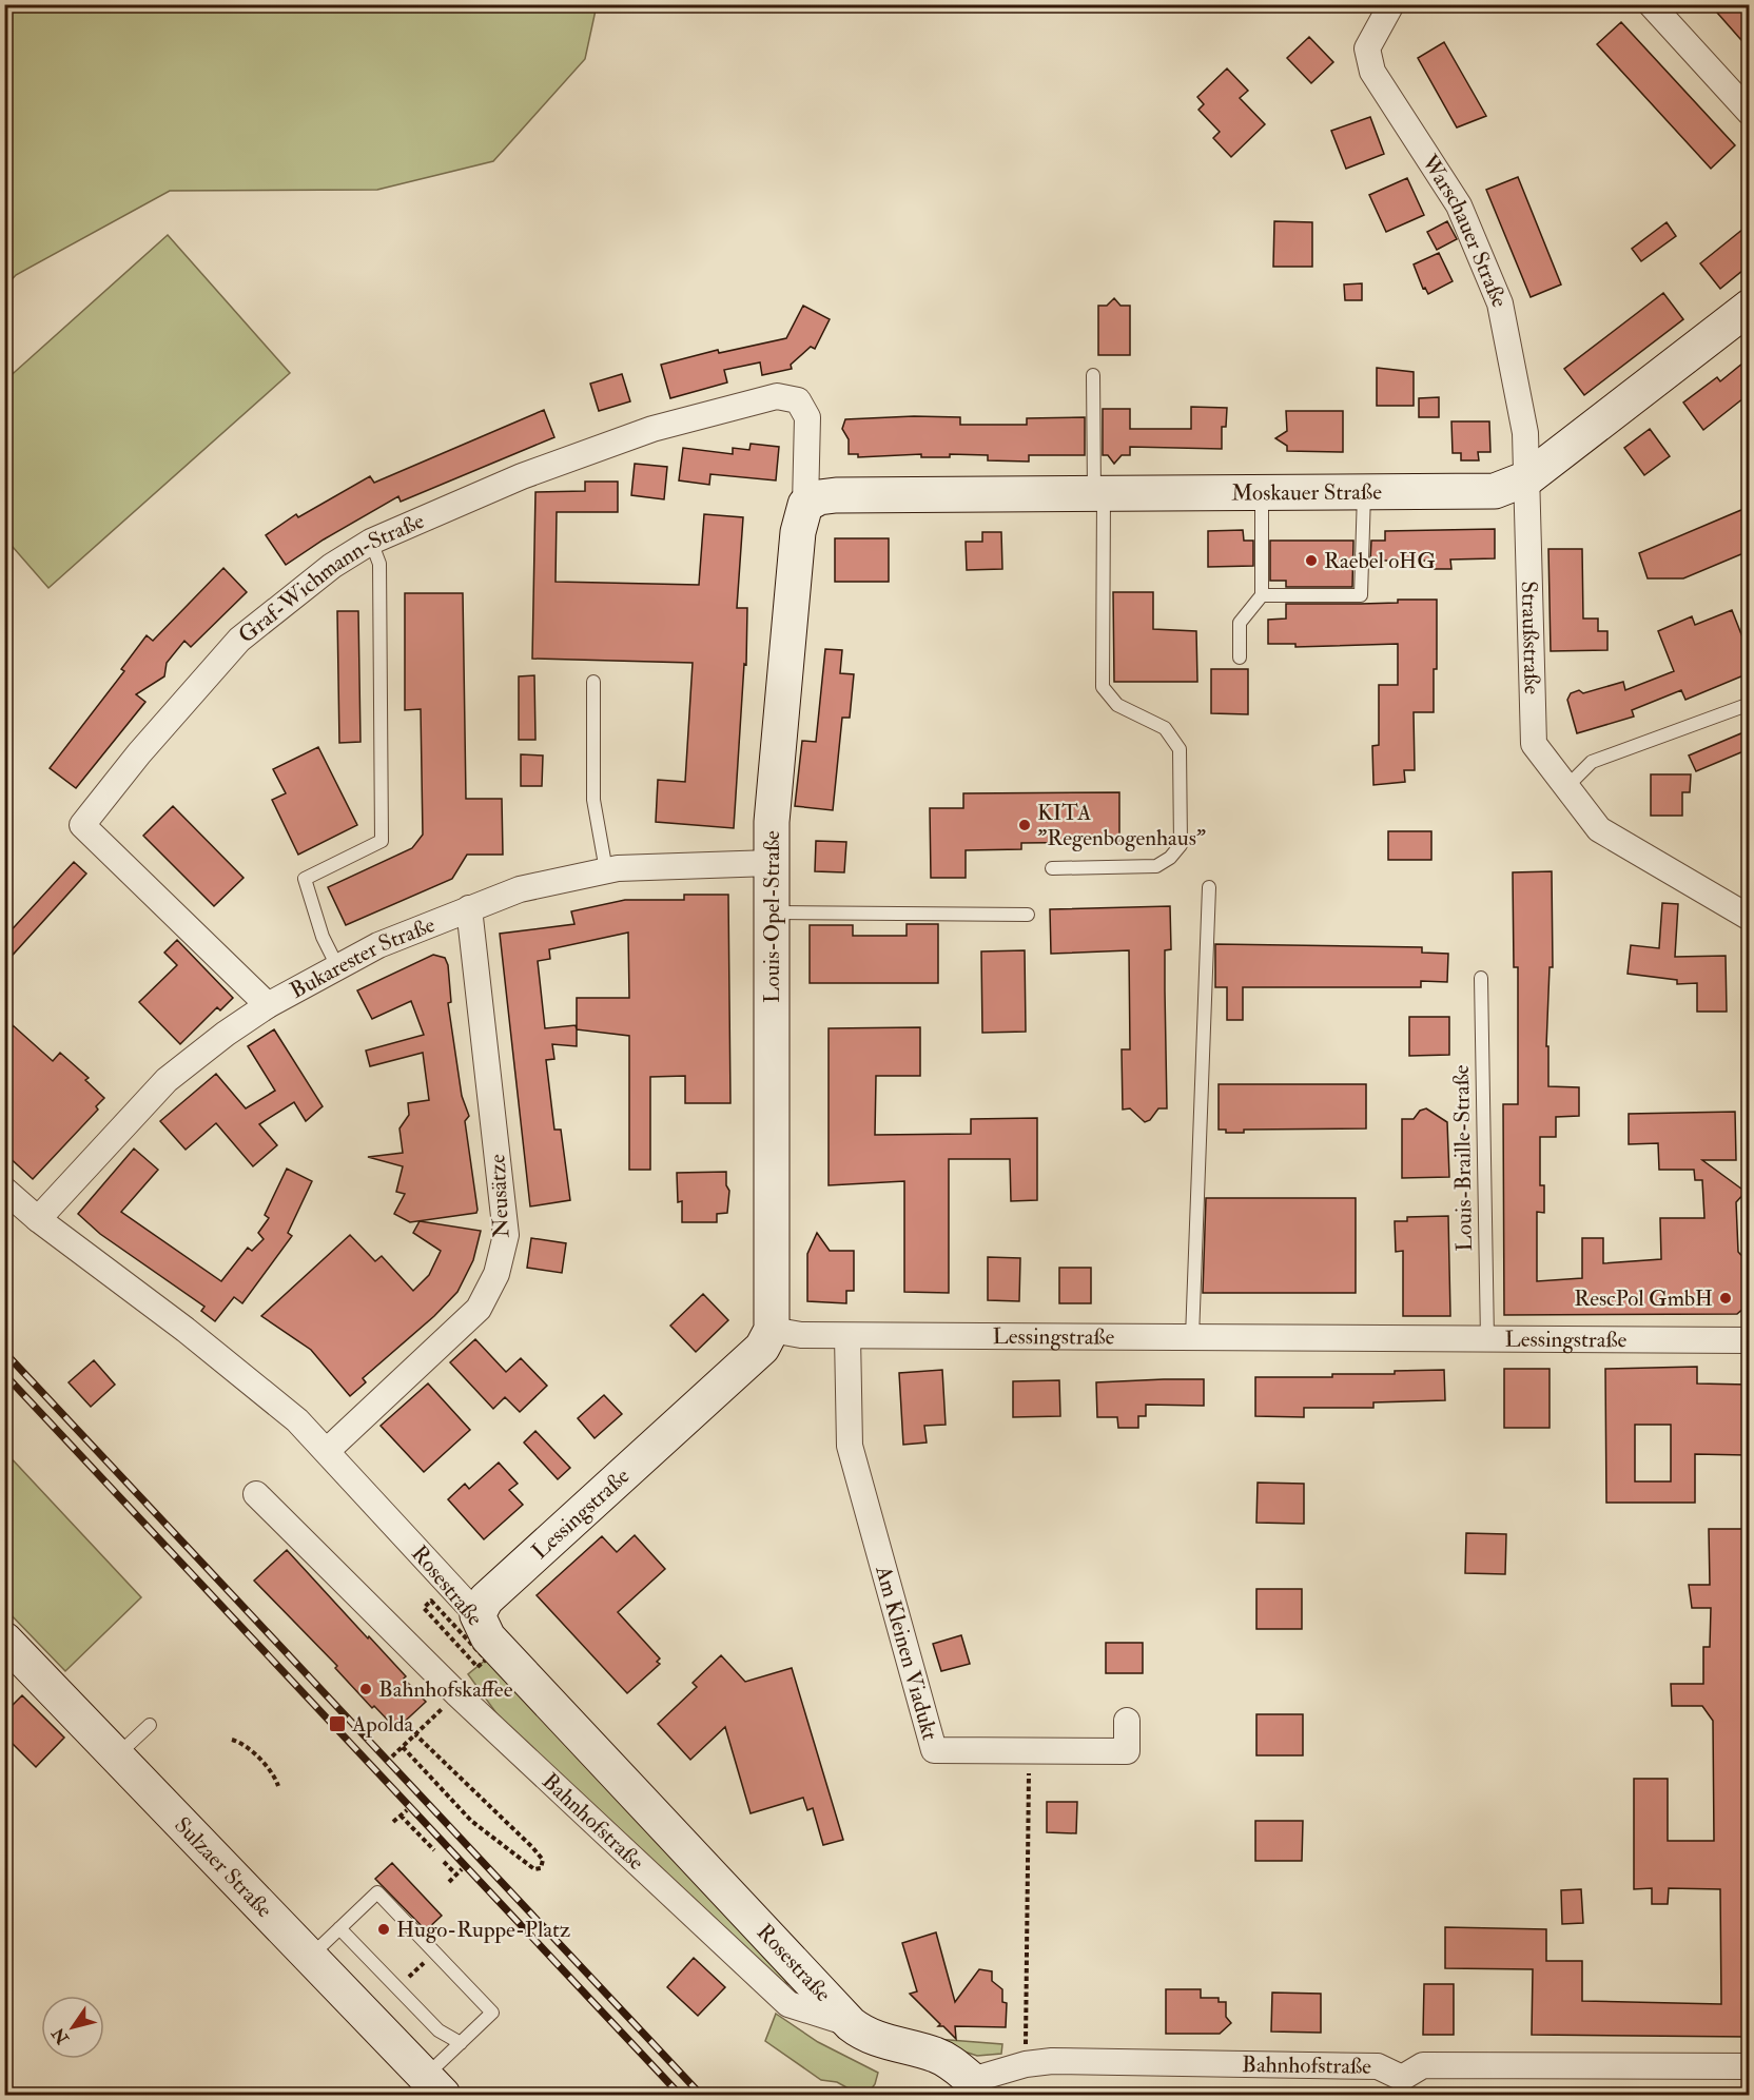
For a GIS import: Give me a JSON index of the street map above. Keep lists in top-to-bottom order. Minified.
{"streets":{"main road":["Moskauer Straße","Louis-Opel-Straße","Lessingstraße","Rosestraße","Bahnhofstraße","Sulzaer Straße"],"street":["Warschauer Straße","Graf-Wichmann-Straße","Straußstraße","Bukarester Straße","Neusätze","Am Kleinen Viadukt"],"lane":["Louis-Braille-Straße"]},"crossings":[["Warschauer Straße","Moskauer Straße"],["Warschauer Straße","Straußstraße"],["Moskauer Straße","Graf-Wichmann-Straße"],["Moskauer Straße","Straußstraße"],["Moskauer Straße","Louis-Opel-Straße"],["Graf-Wichmann-Straße","Louis-Opel-Straße"],["Graf-Wichmann-Straße","Bukarester Straße"],["Louis-Opel-Straße","Bukarester Straße"],["Louis-Opel-Straße","Lessingstraße"],["Bukarester Straße","Neusätze"],["Bukarester Straße","Rosestraße"],["Louis-Braille-Straße","Lessingstraße"],["Neusätze","Rosestraße"],["Lessingstraße","Rosestraße"],["Lessingstraße","Am Kleinen Viadukt"],["Rosestraße","Bahnhofstraße"]],"places":{"other":["Raebel oHG","KITA \"Regenbogenhaus\"","RescPol GmbH","Bahnhofskaffee","Hugo-Ruppe-Platz"],"transit":["Apolda"]},"north":"bottom left"}
